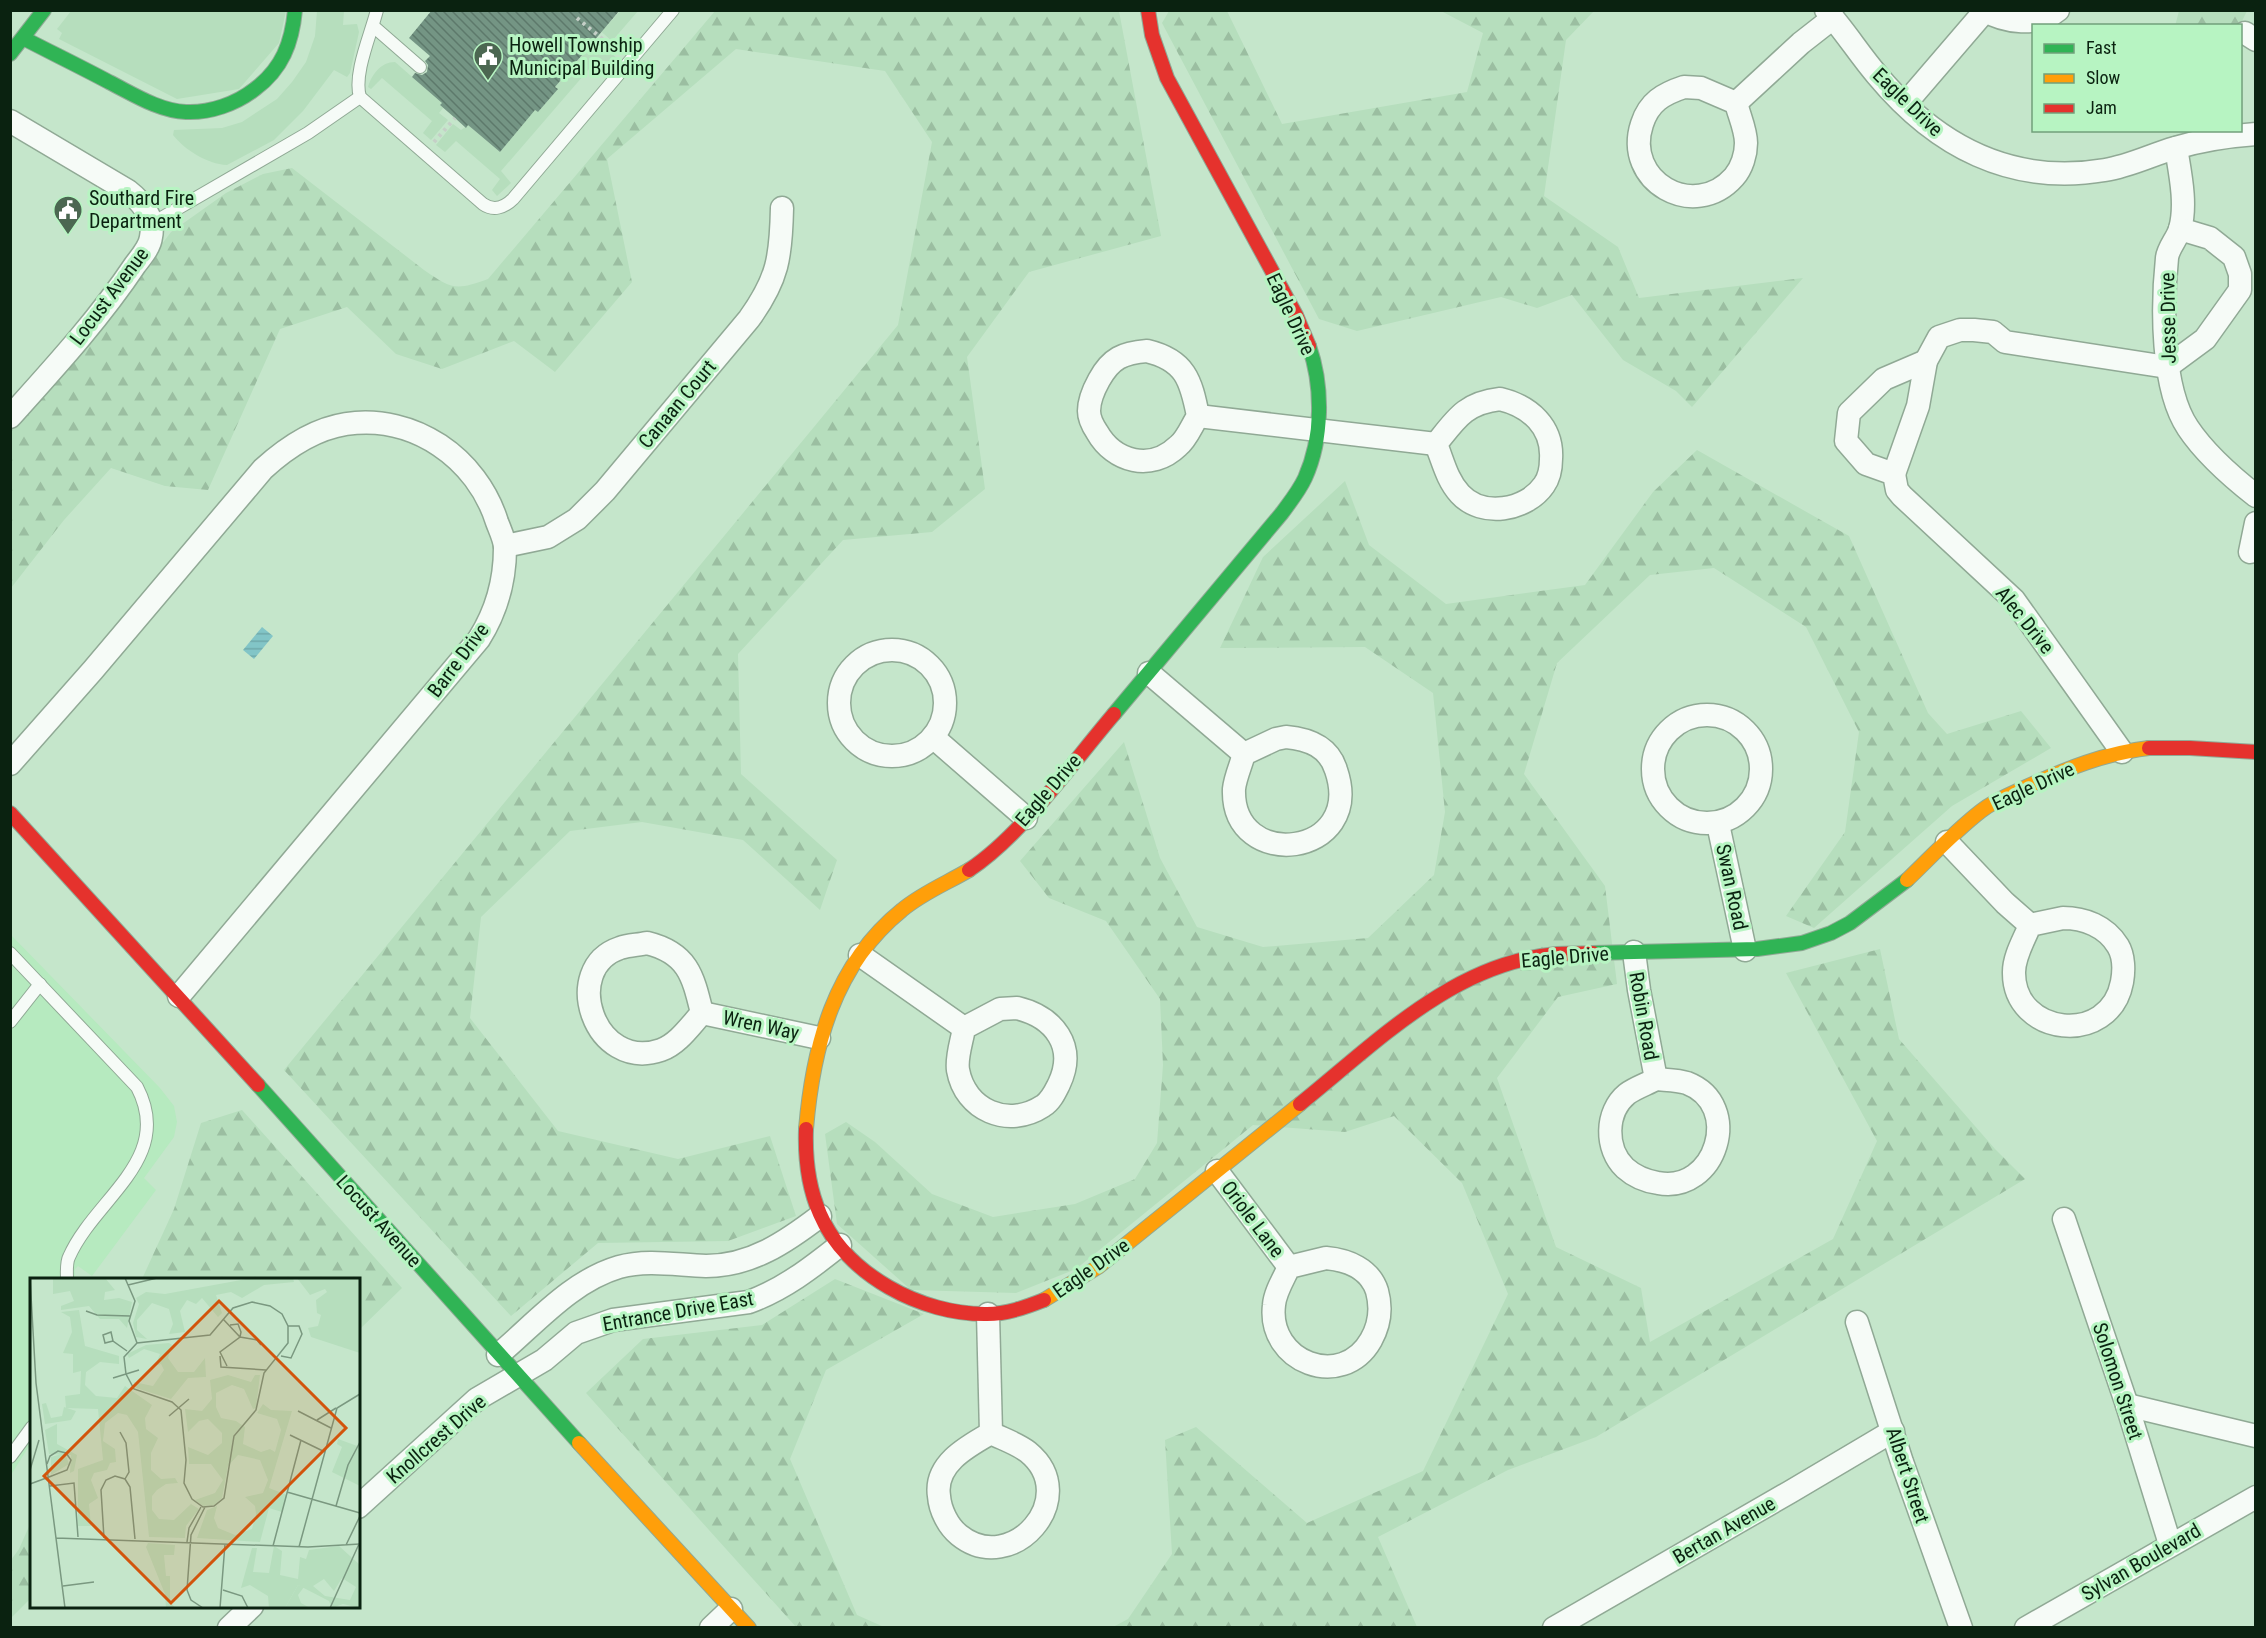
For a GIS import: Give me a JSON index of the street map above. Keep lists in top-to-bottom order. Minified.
{"streets":{"main road":["Eagle Drive","Locust Avenue"],"street":["Jesse Drive","Canaan Court","Alec Drive","Barre Drive","Swan Road","Robin Road","Wren Way","Oriole Lane","Entrance Drive East","Solomon Street","Knollcrest Drive","Albert Street","Bertan Avenue","Sylvan Boulevard"]},"crossings":[["Eagle Drive","Jesse Drive"],["Eagle Drive","Alec Drive"],["Eagle Drive","Swan Road"],["Eagle Drive","Robin Road"],["Eagle Drive","Wren Way"],["Eagle Drive","Oriole Lane"],["Eagle Drive","Entrance Drive East"],["Locust Avenue","Barre Drive"],["Locust Avenue","Entrance Drive East"],["Locust Avenue","Knollcrest Drive"],["Canaan Court","Barre Drive"],["Entrance Drive East","Knollcrest Drive"],["Solomon Street","Sylvan Boulevard"],["Albert Street","Bertan Avenue"]],"places":{"public building":["Howell Township Municipal Building","Southard Fire Department"]},"legend":["Fast","Slow","Jam"]}
